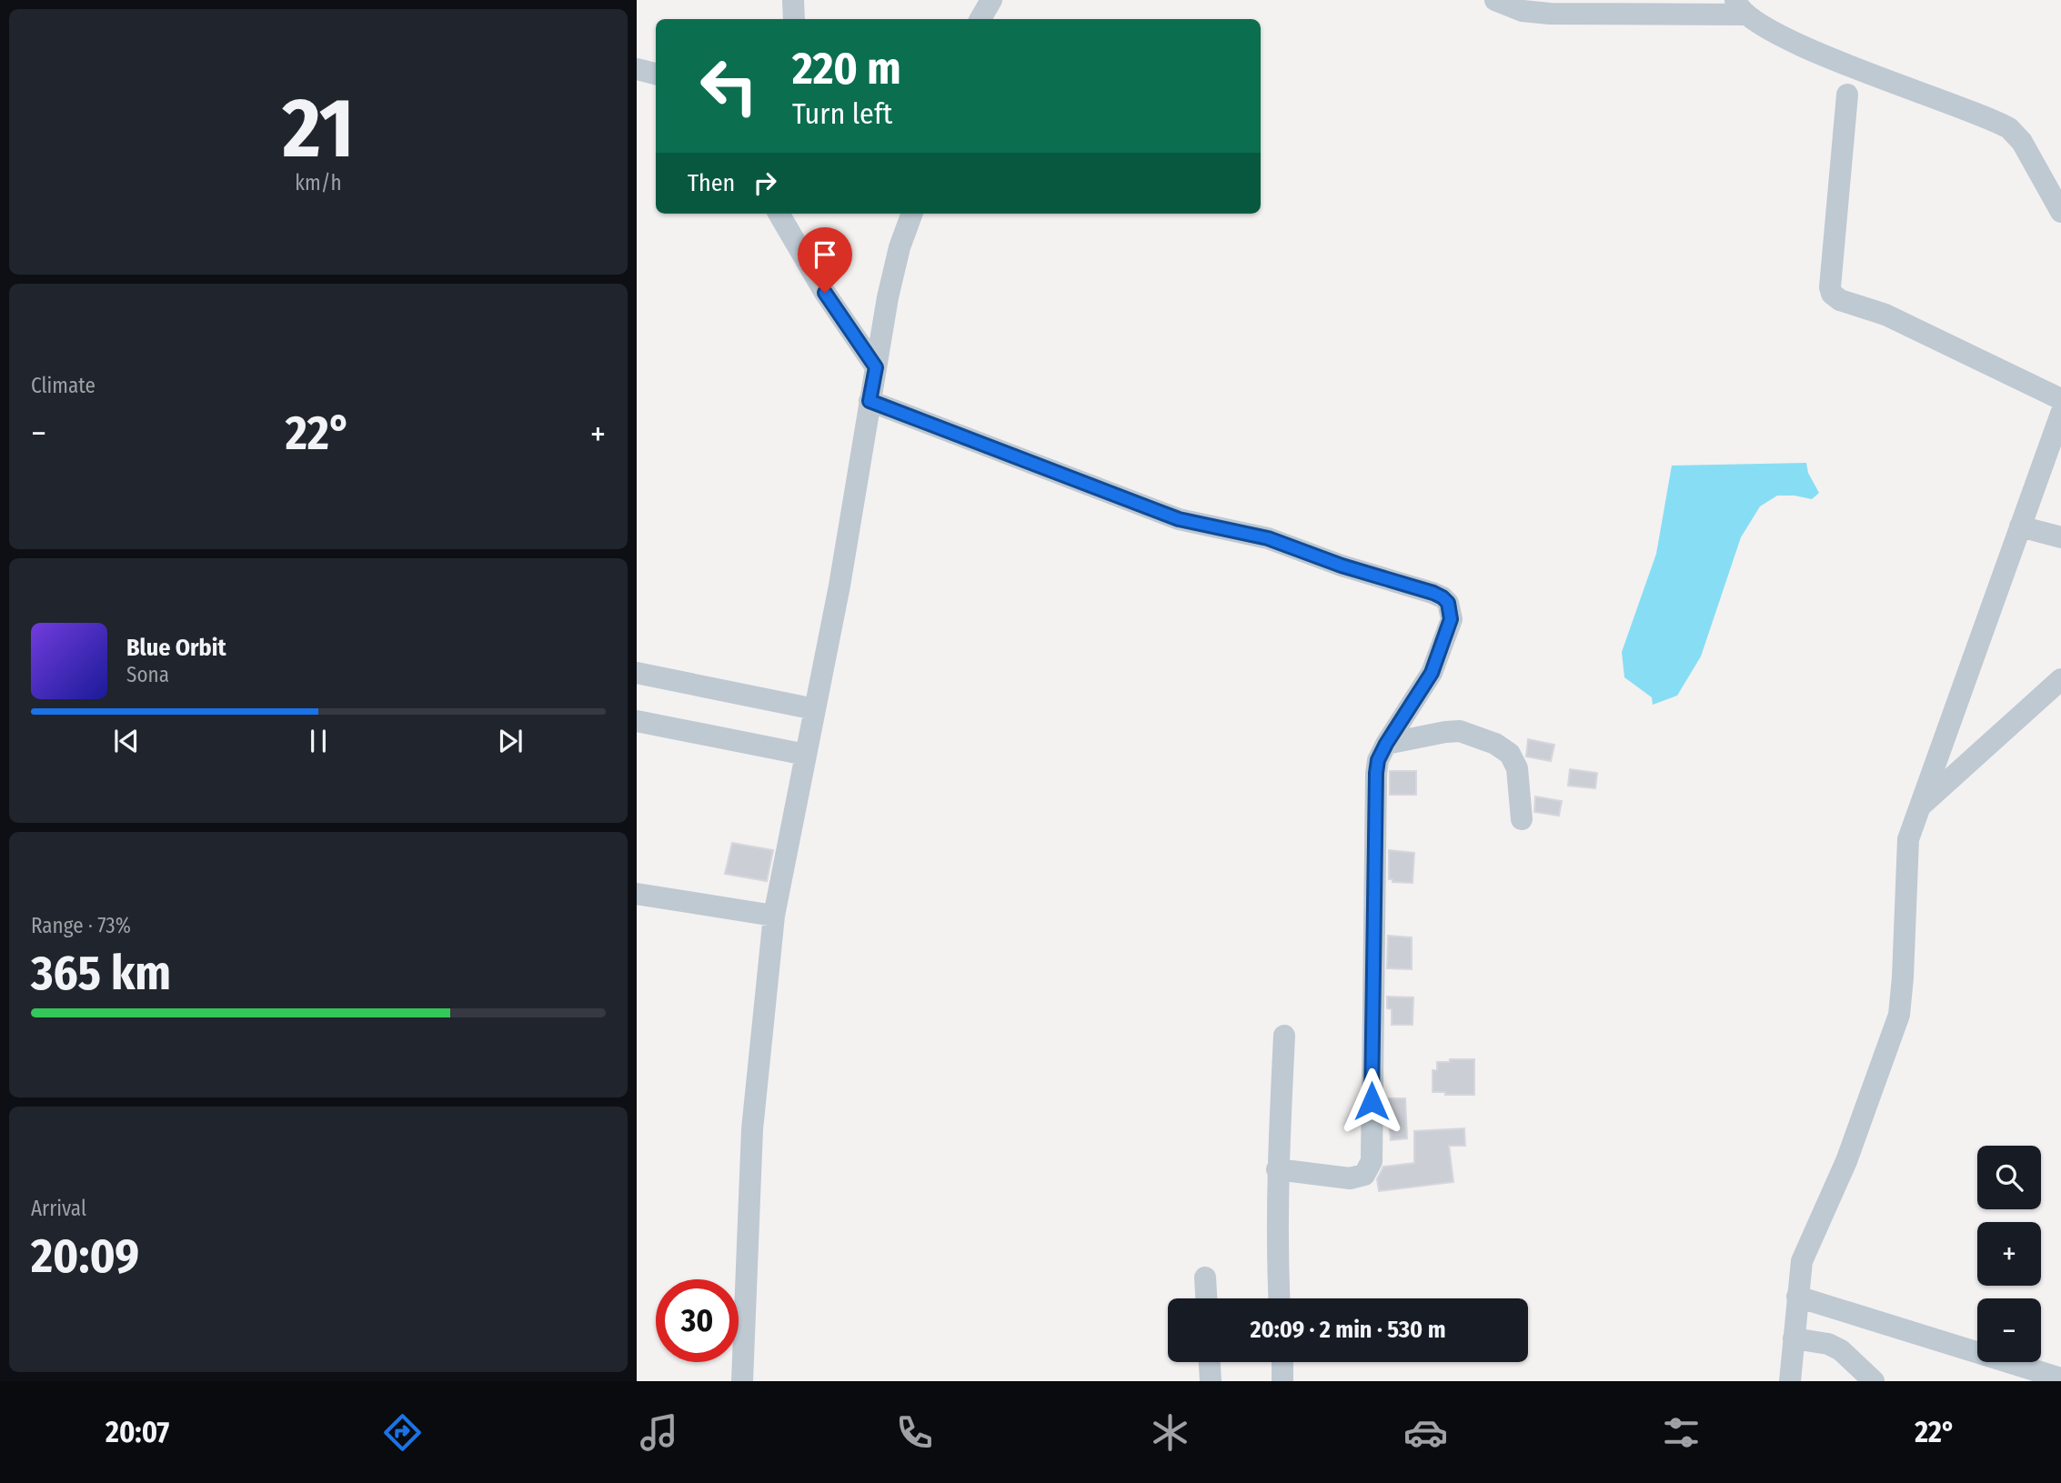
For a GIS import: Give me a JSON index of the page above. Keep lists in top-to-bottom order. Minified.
{"page":{"tile":[["21","km/h"],"Climate",["Range · 73%","365 km"],["Arrival","20:09"]],"turn":["220 m","Turn left"],"then":"Then","heat":["−","22°","+"],"song":["Blue Orbit","Sona"],"map_buttons":["+","−"],"limit":"30","trip":"20:09 · 2 min · 530 m","tabs":["20:07","22°"]}}
